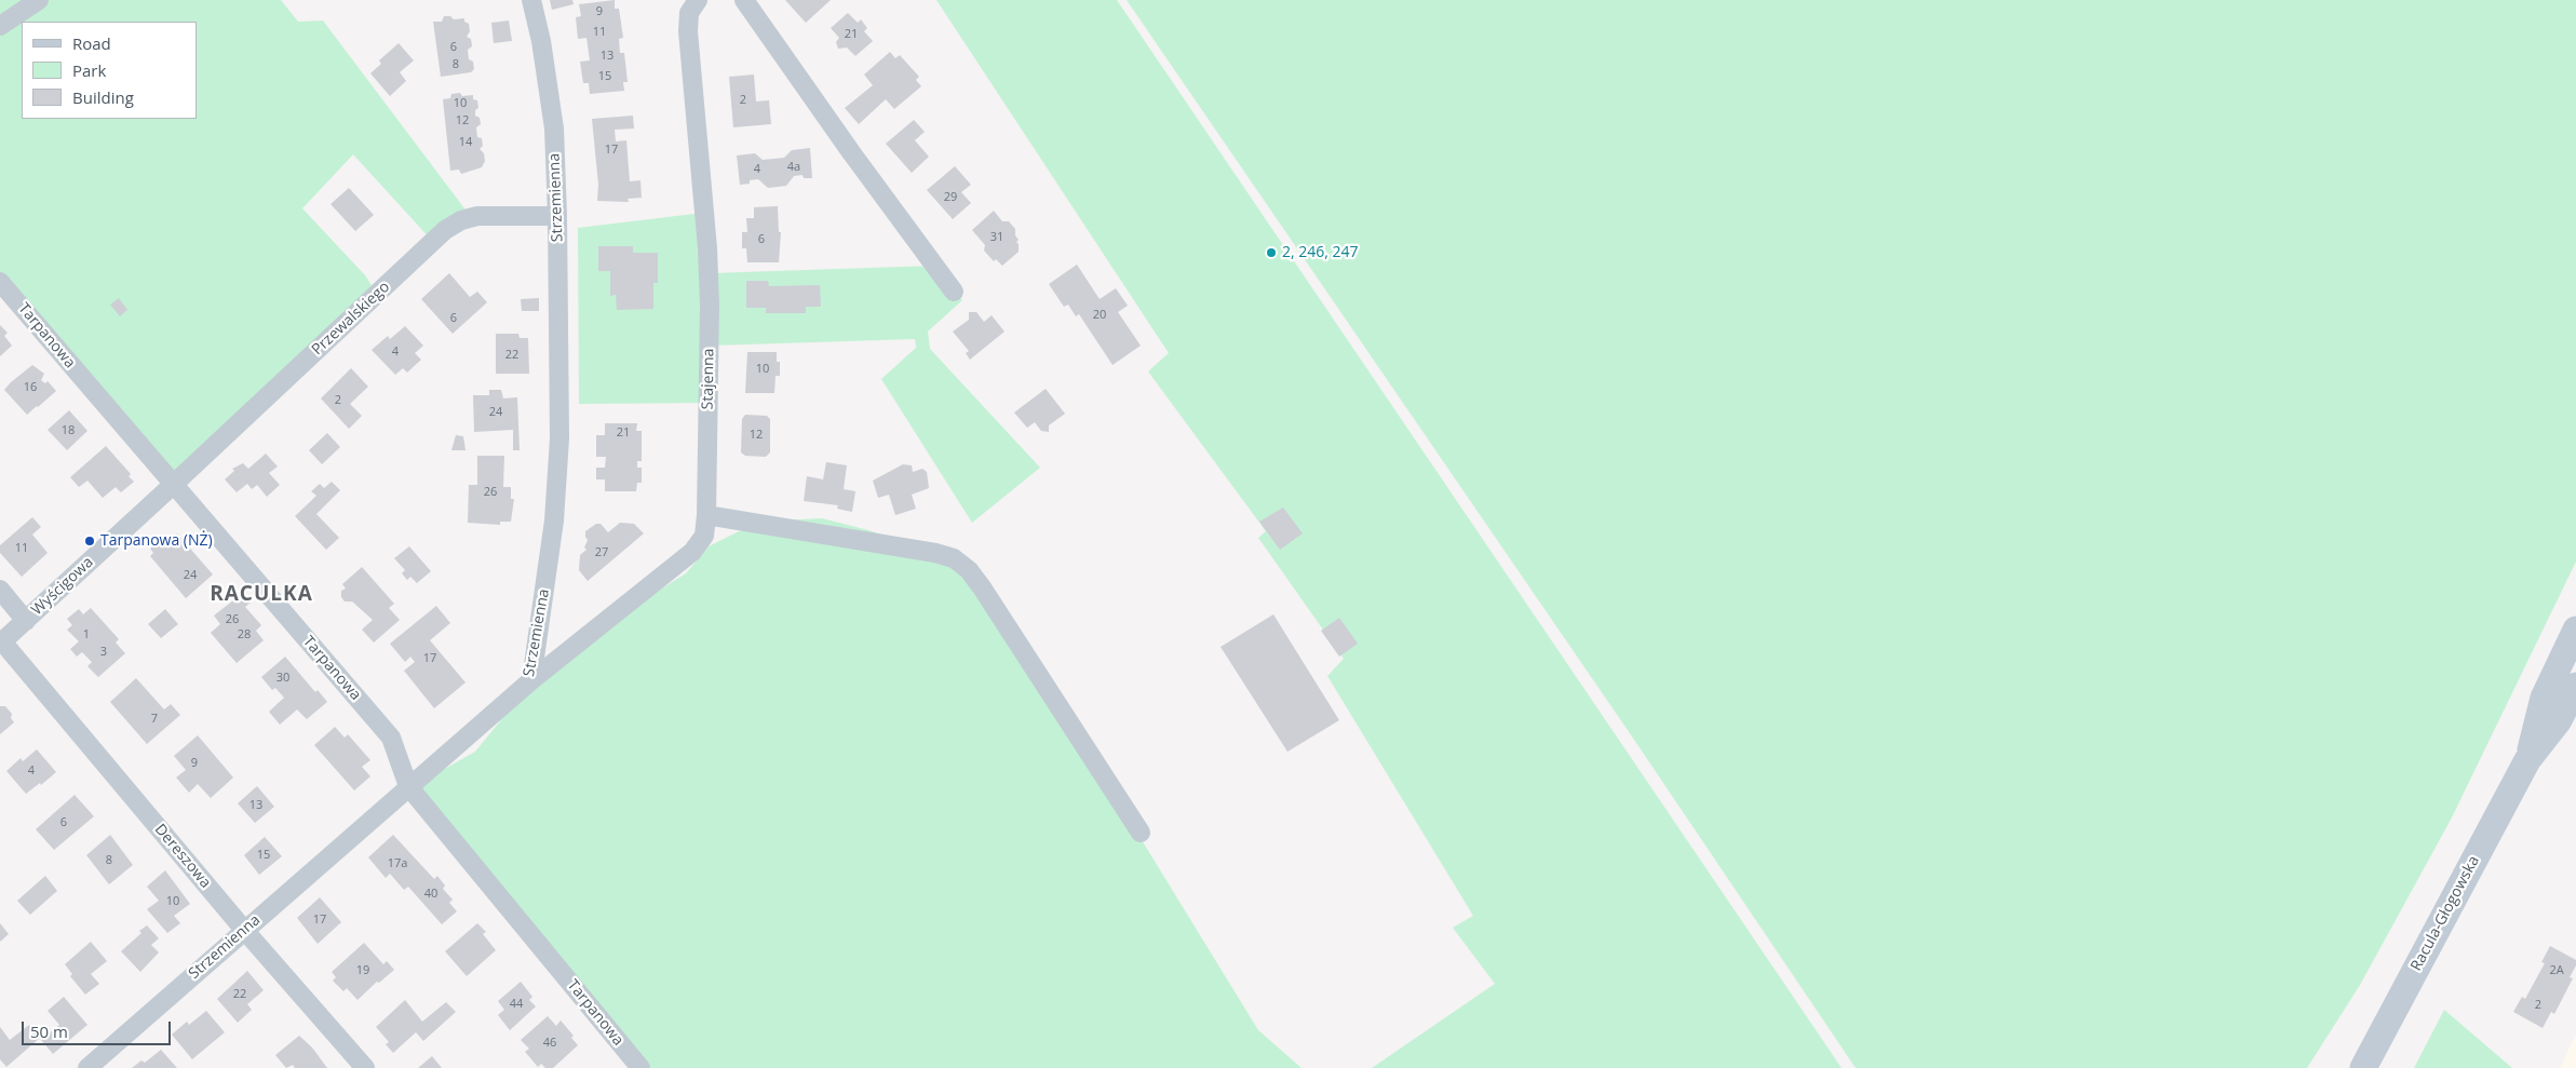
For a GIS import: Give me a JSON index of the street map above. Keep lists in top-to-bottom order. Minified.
{"streets":{"main road":["Racula-Głogowska"],"street":["Strzemienna","Przewalskiego","Tarpanowa","Stajenna","Wyścigowa","Dereszowa"]},"crossings":[["Strzemienna","Przewalskiego"],["Strzemienna","Tarpanowa"],["Strzemienna","Stajenna"],["Strzemienna","Dereszowa"],["Przewalskiego","Tarpanowa"],["Przewalskiego","Wyścigowa"],["Tarpanowa","Wyścigowa"],["Wyścigowa","Dereszowa"]],"districts":["RACULKA"],"places":["2, 246, 247","Tarpanowa (NŻ)"],"house_numbers":["9","11","21","6","13","8","15","2","10","12","14","17","4a","4","29","31","6","20","6","4","22","10","16","2","24","18","21","12","26","11","27","24","26","1","28","3","17","30","7","9","4","13","6","15","8","17a","40","10","17","19","2A","22","44","2","46"],"legend":["Road","Park","Building"],"scale_bar":"50 m"}
